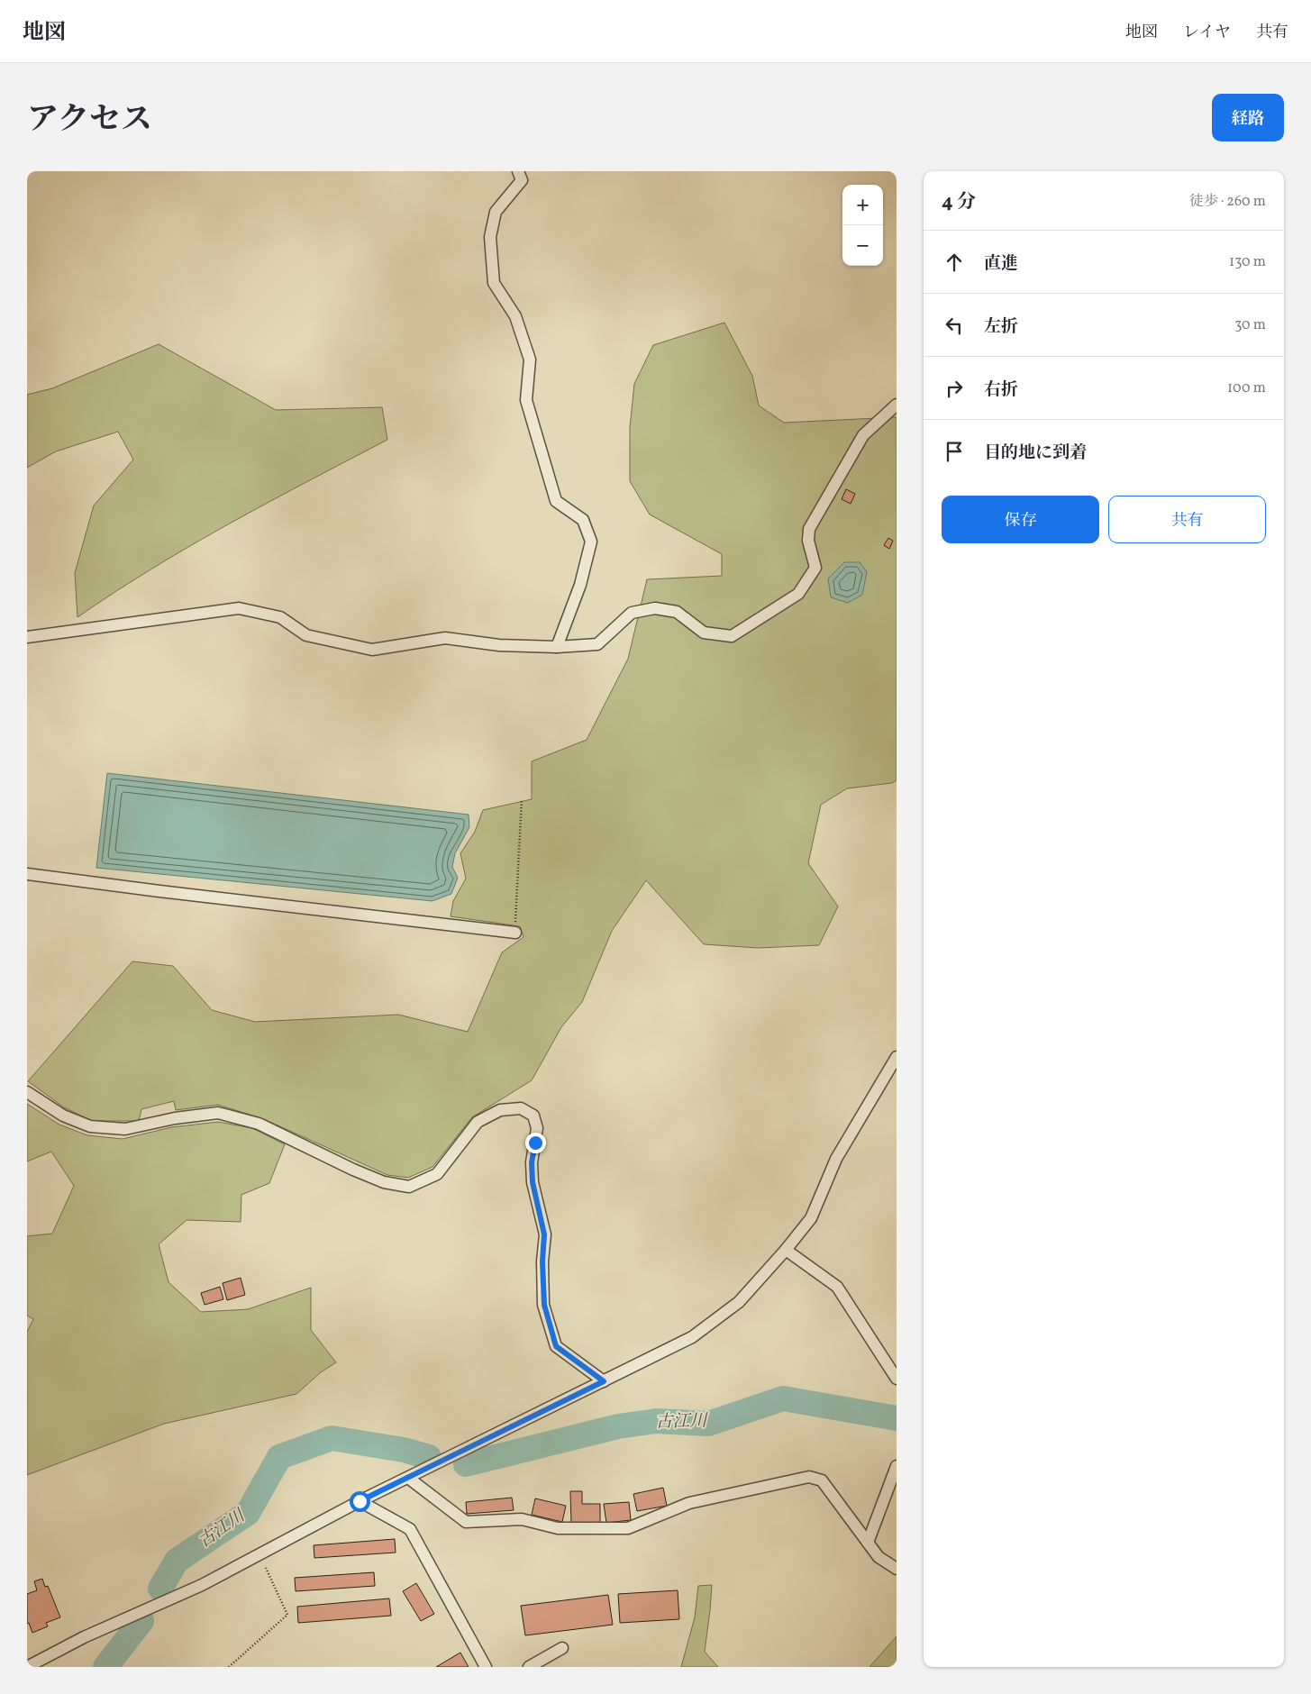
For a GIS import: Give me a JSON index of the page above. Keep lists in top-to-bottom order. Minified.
{"water":["古江川"],"page":{"header":"地図","nav":["地図","レイヤ","共有"],"title":"アクセス","buttons":["経路",["保存","共有"]],"heading":["4 分","徒歩 · 260 m"],"map_buttons":["+","−"],"list":[["直進","130 m"],["左折","30 m"],["右折","100 m"],"目的地に到着"]}}
